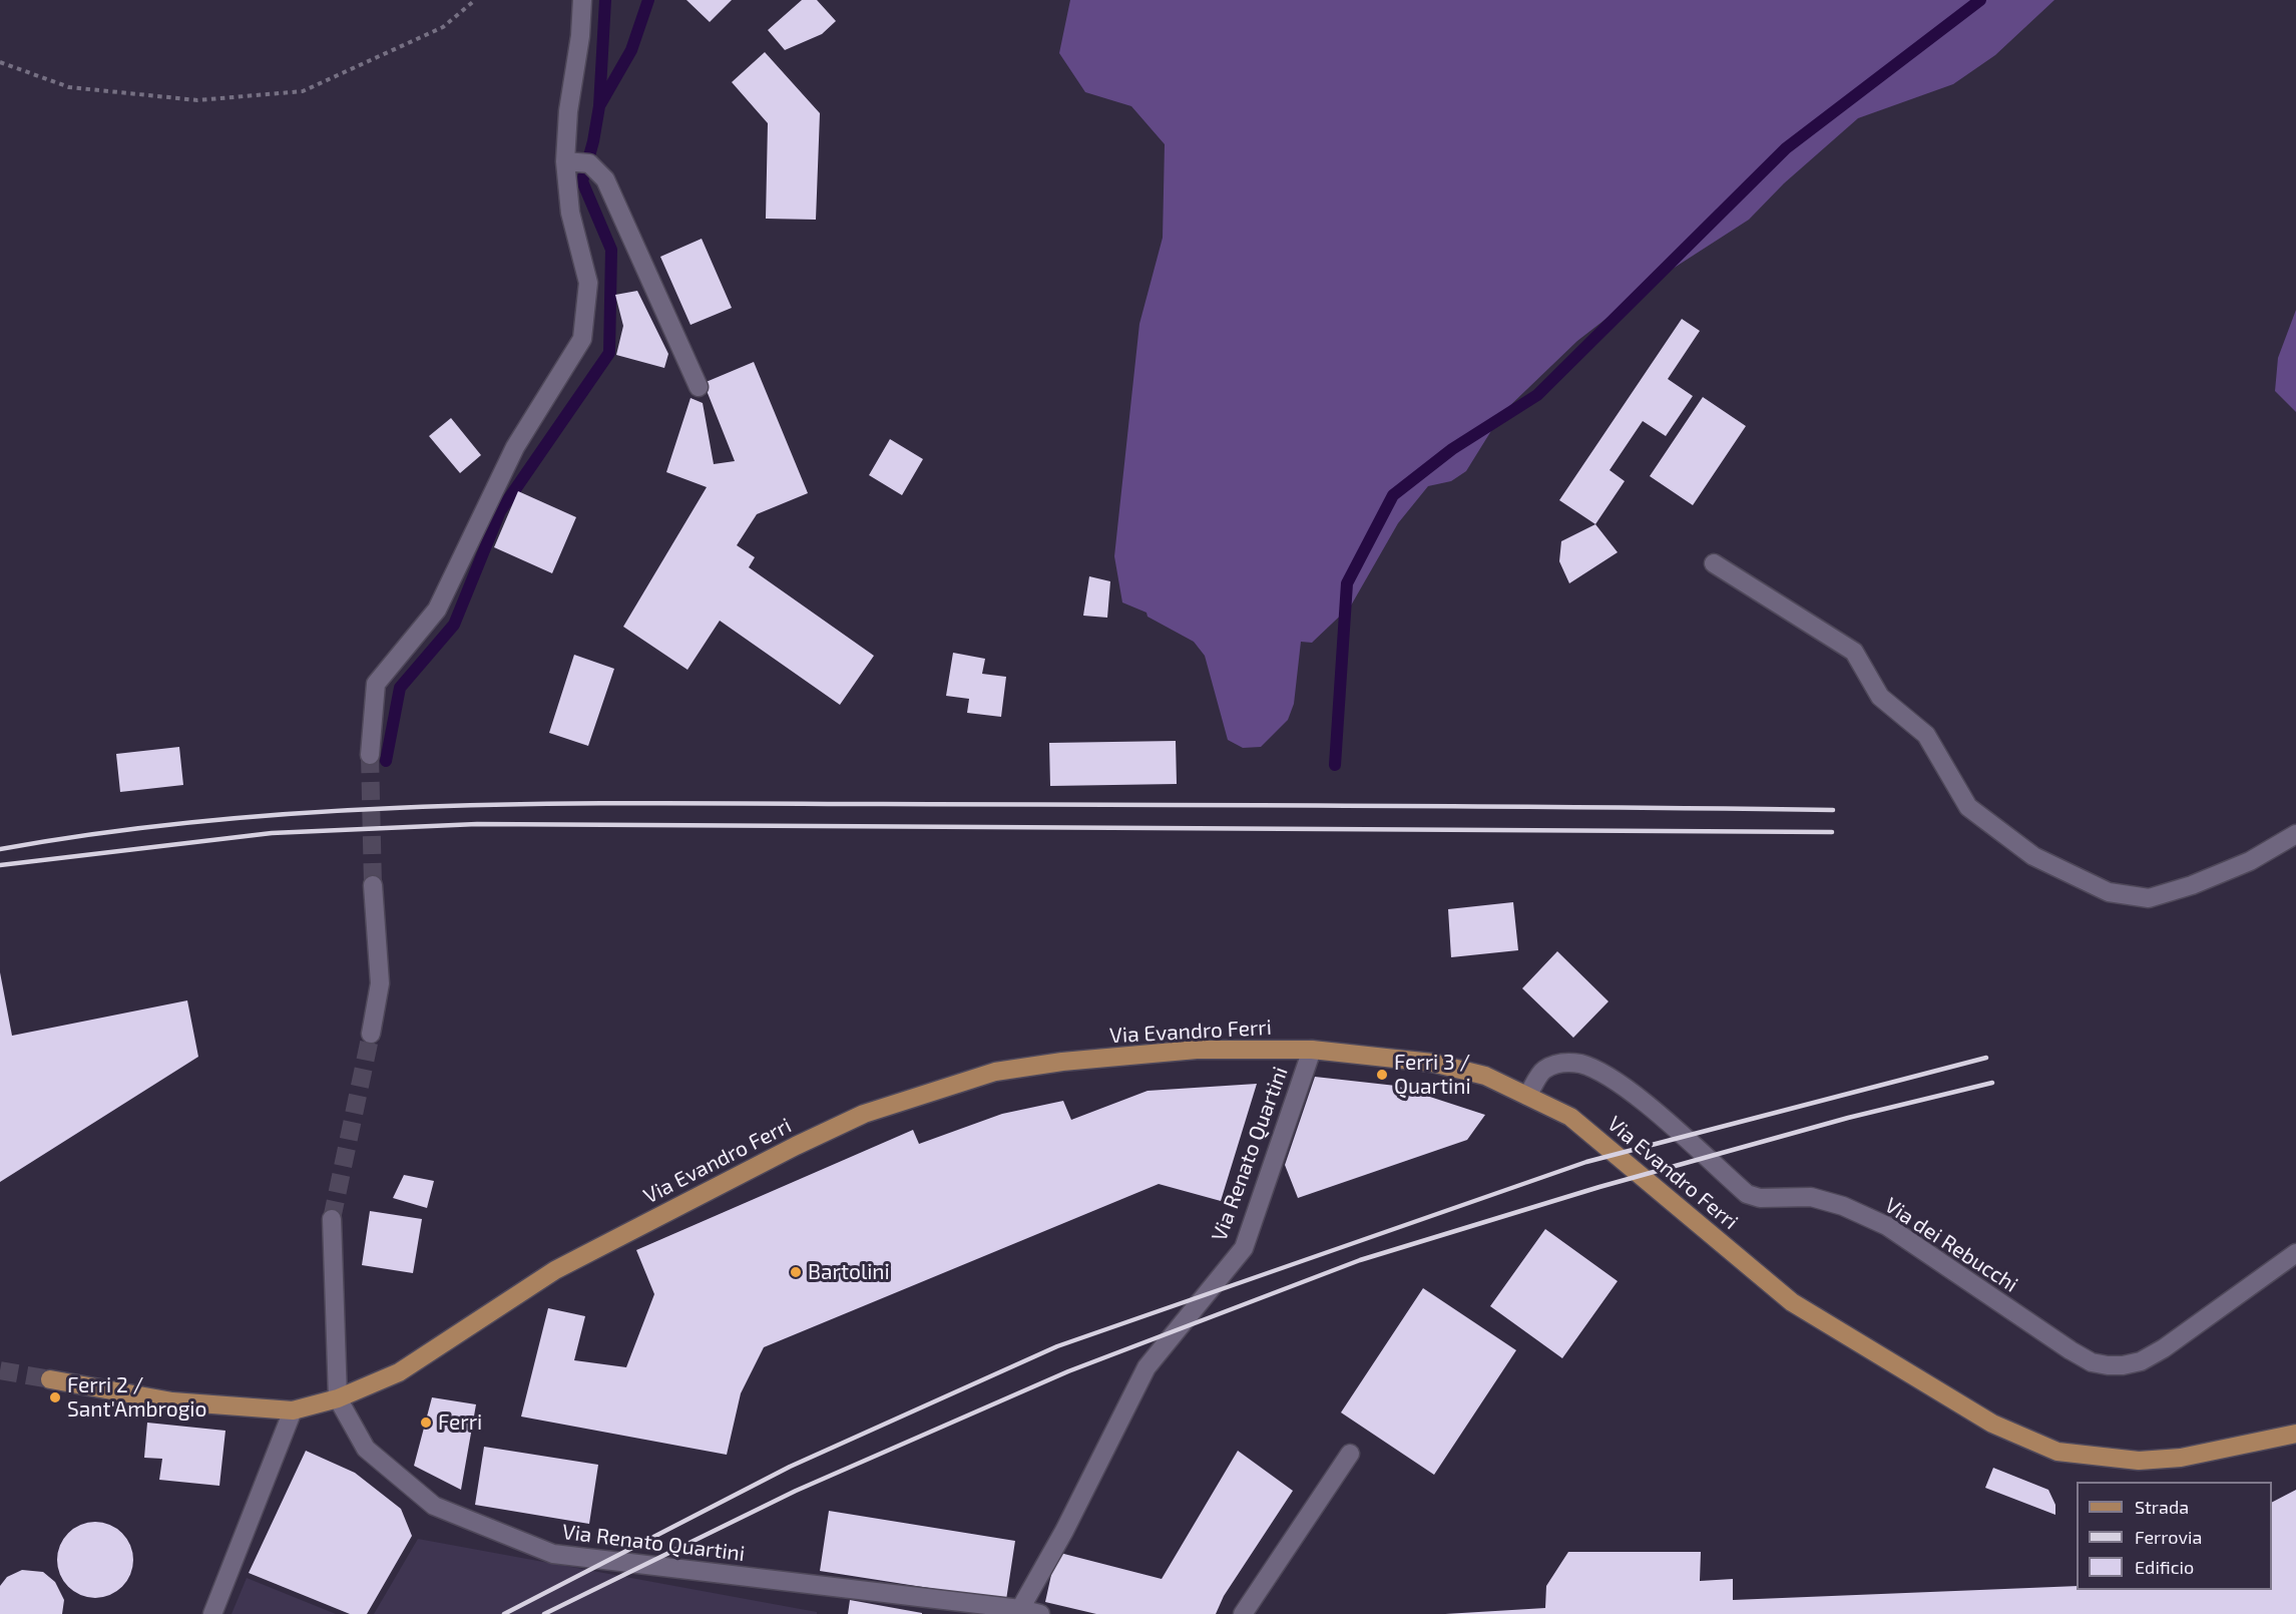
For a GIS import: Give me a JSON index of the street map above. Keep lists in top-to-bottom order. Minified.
{"streets":{"main road":["Via Evandro Ferri"],"street":["Via Renato Quartini","Via dei Rebucchi"]},"crossings":[["Via Evandro Ferri","Via Renato Quartini"],["Via Evandro Ferri","Via dei Rebucchi"]],"places":["Ferri 3 / Quartini","Bartolini","Ferri 2 / Sant'Ambrogio","Ferri"],"legend":["Strada","Ferrovia","Edificio"]}
